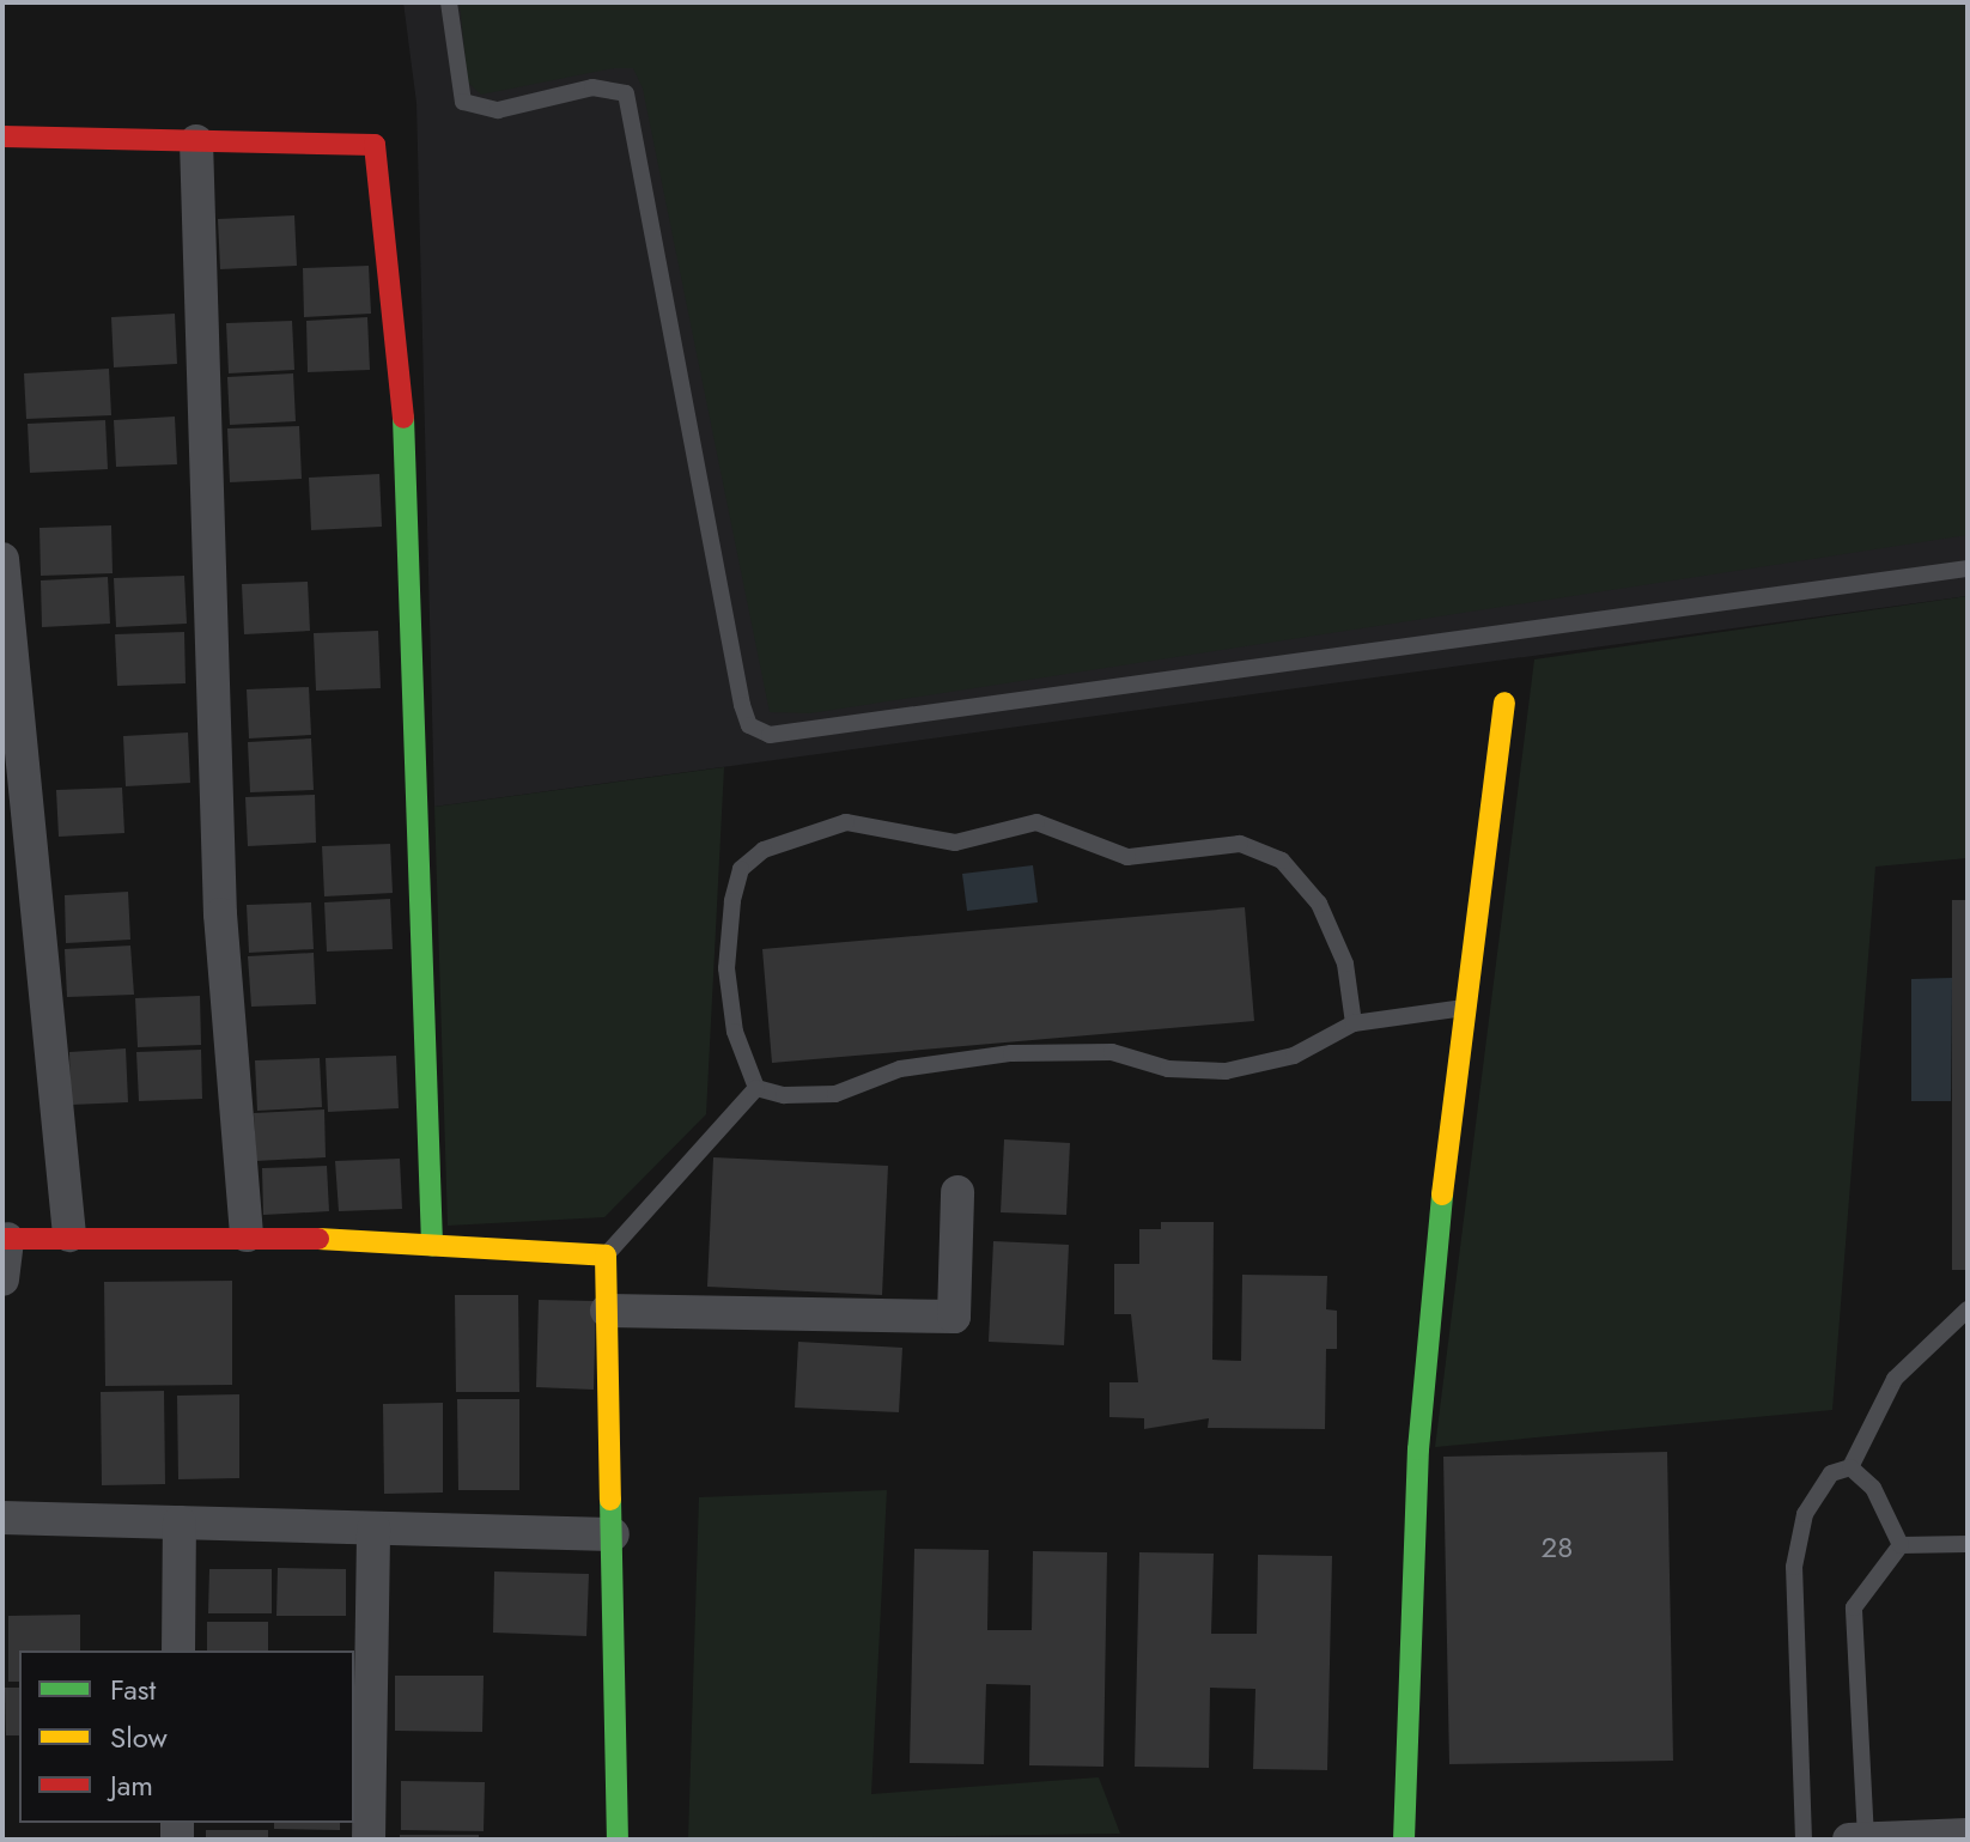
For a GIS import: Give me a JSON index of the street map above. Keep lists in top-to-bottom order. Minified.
{"house_numbers":["28"],"legend":["Fast","Slow","Jam"]}
